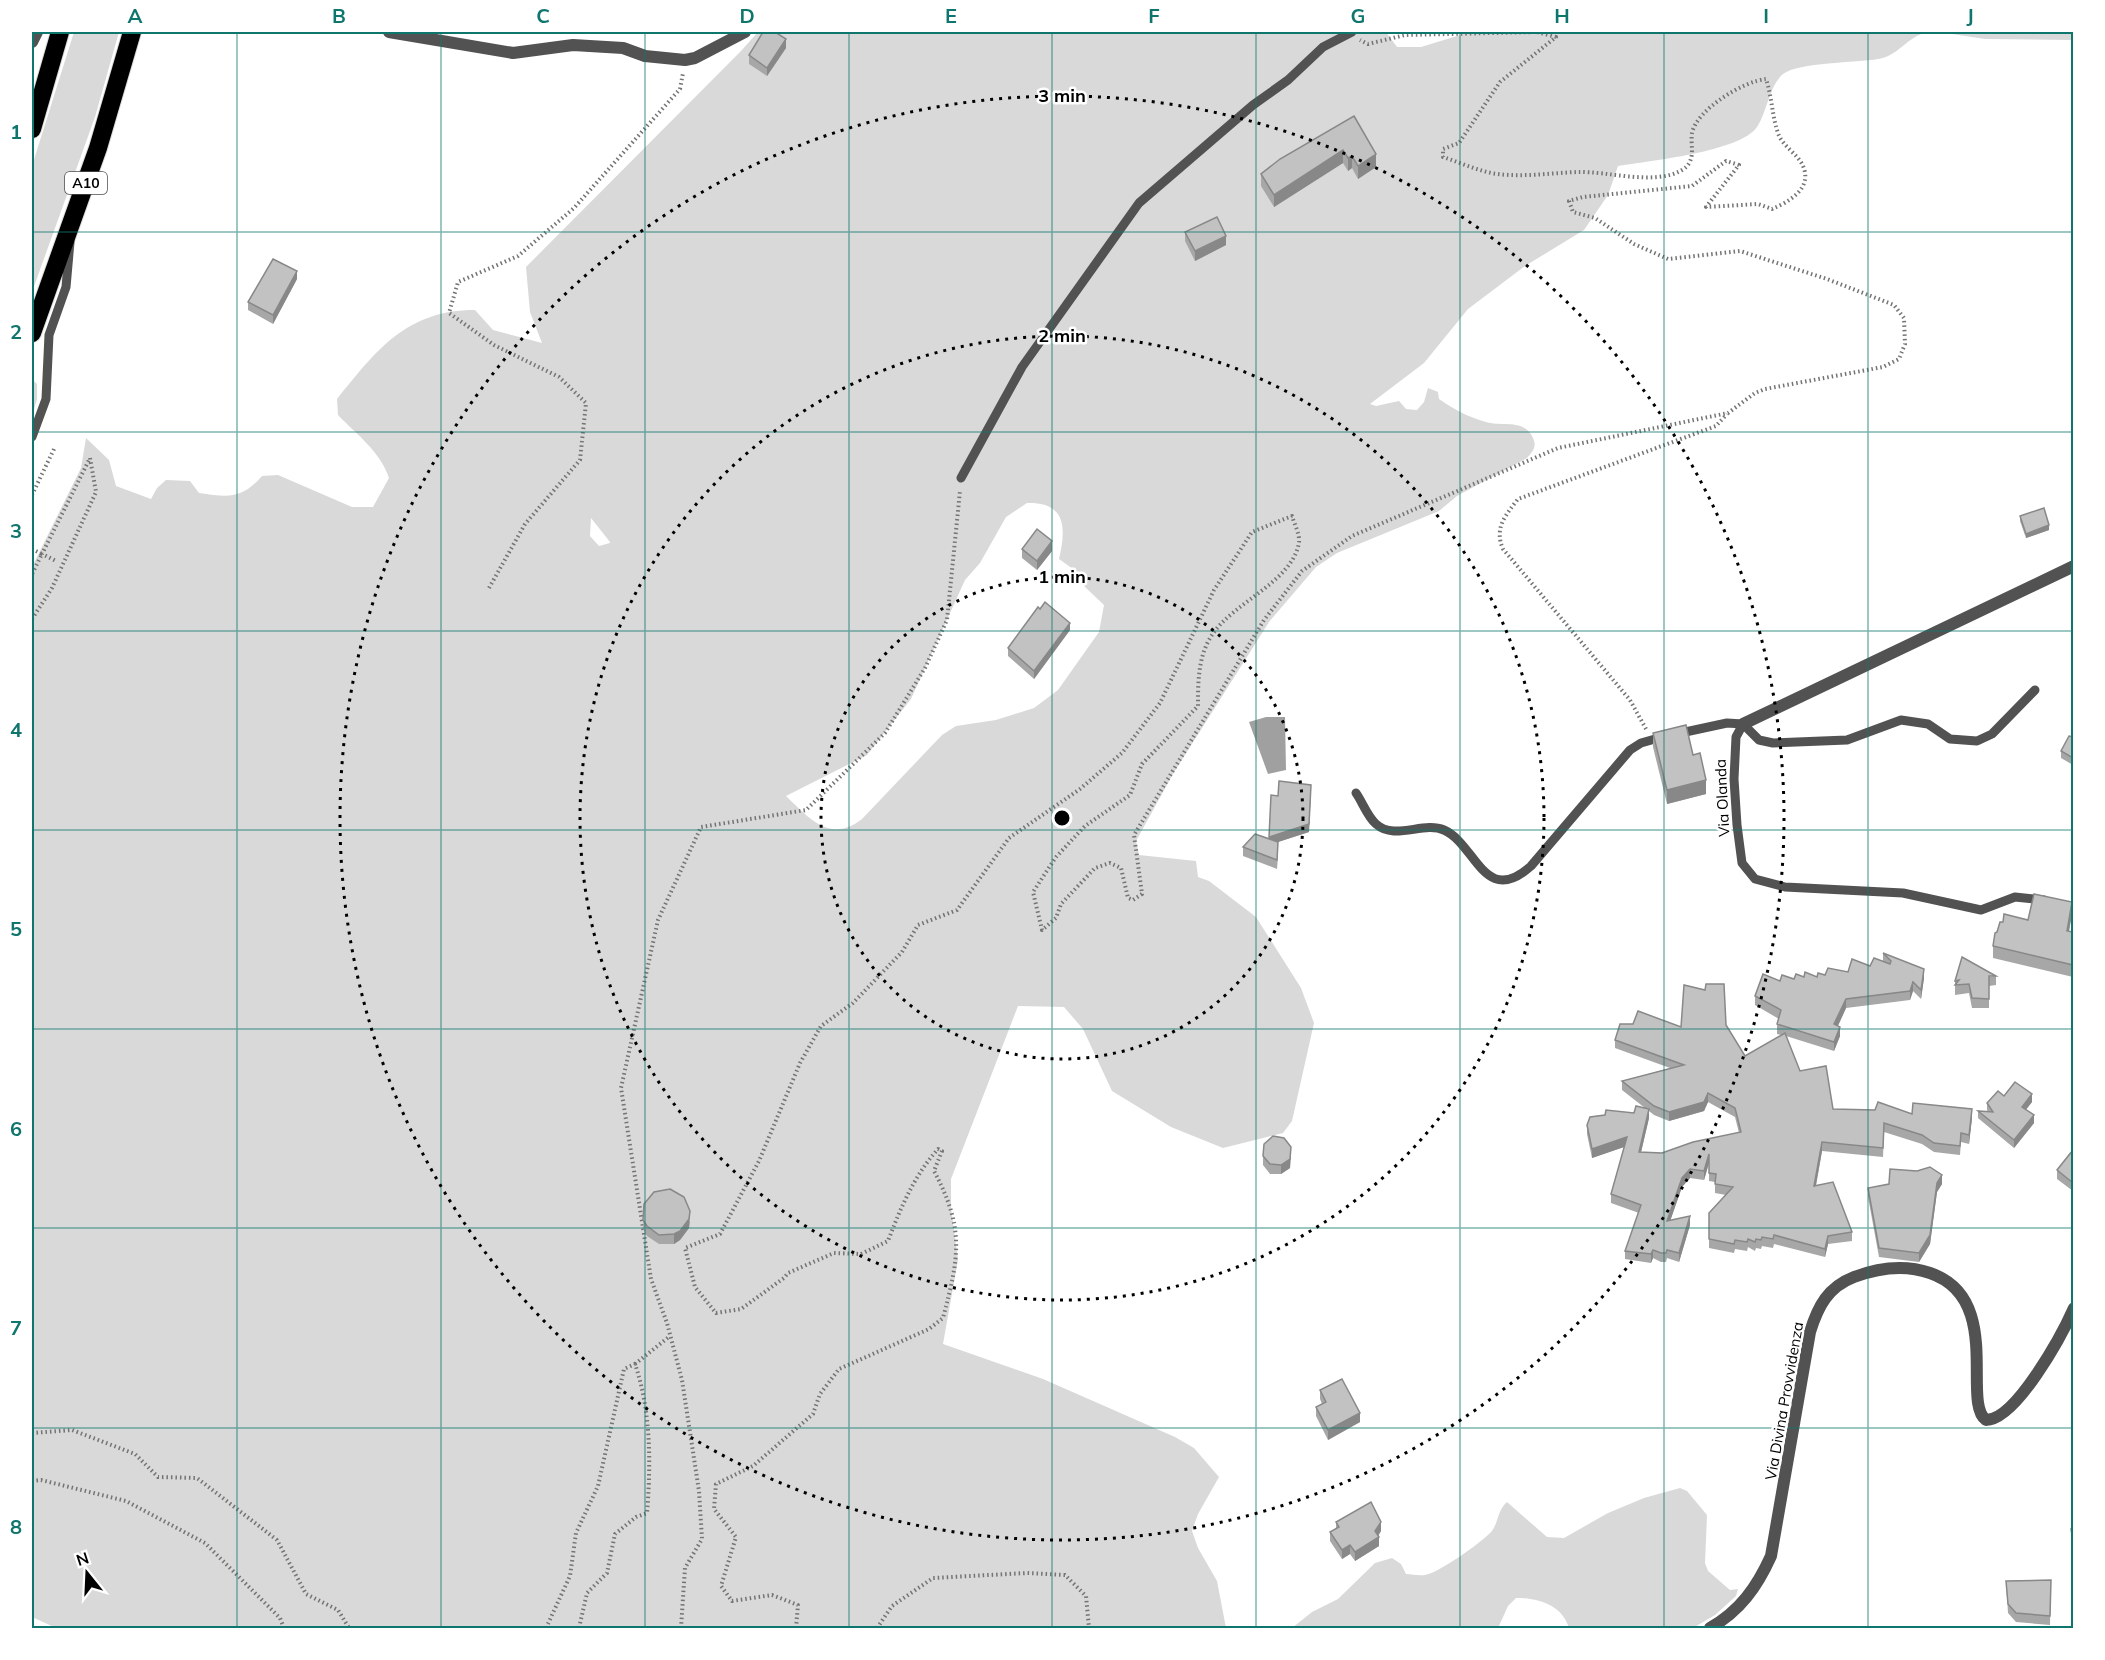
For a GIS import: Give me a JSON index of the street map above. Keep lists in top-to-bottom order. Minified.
{"streets":{"highway":["A10"],"street":["Via Divina Provvidenza"],"lane":["Via Olanda"]},"north":"top","grid":{"columns":["A","B","C","D","E","F","G","H","I","J"],"rows":["1","2","3","4","5","6","7","8"]},"rings":["3 min","2 min","1 min"]}
